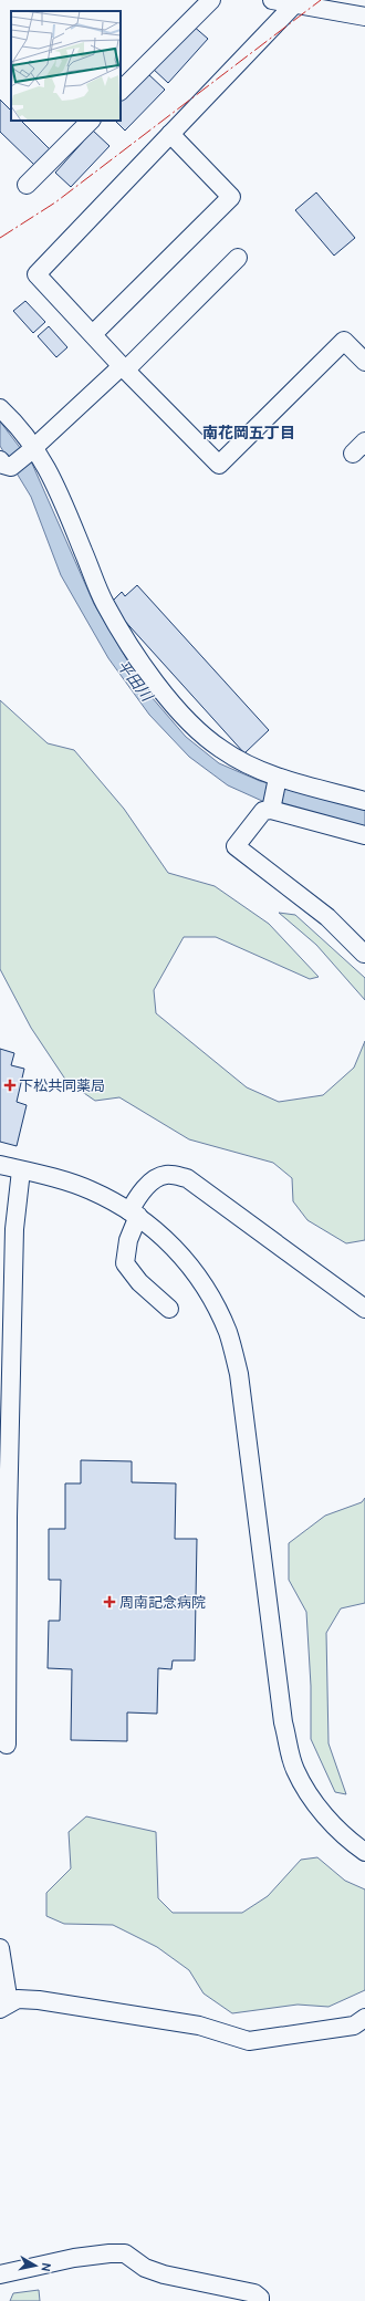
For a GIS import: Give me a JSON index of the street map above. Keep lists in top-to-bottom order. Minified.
{"districts":["南花岡五丁目"],"water":["平田川"],"places":{"health":["下松共同薬局","周南記念病院"]},"north":"right"}
